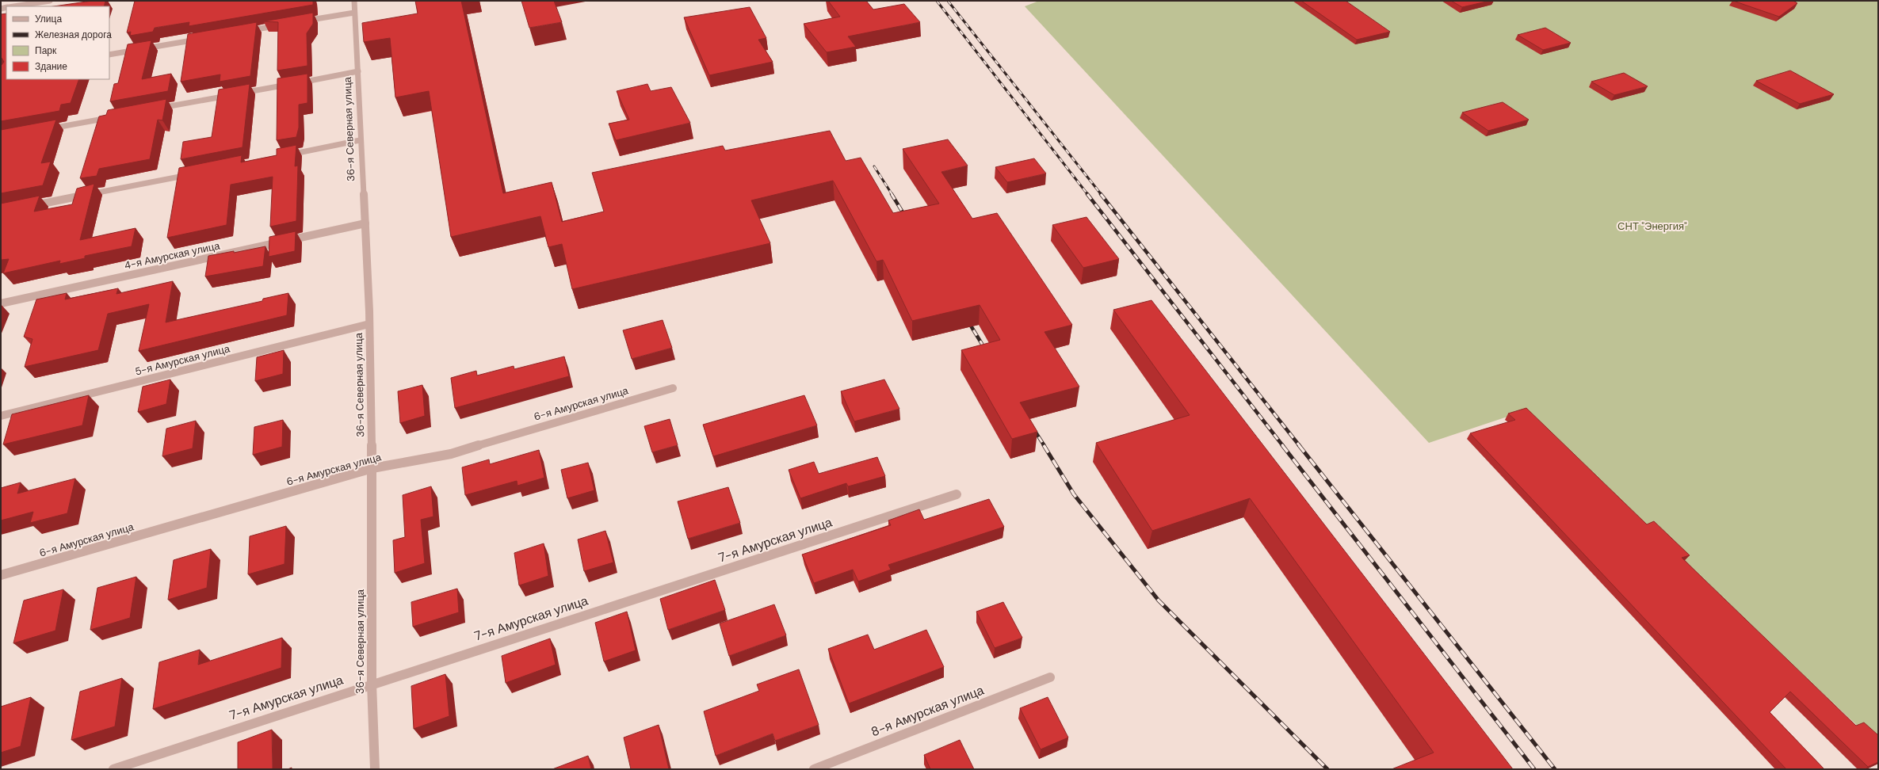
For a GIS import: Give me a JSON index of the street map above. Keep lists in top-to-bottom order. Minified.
{"streets":{"street":["36-я Северная улица","4-я Амурская улица","5-я Амурская улица","6-я Амурская улица","7-я Амурская улица","8-я Амурская улица"]},"crossings":[["36-я Северная улица","4-я Амурская улица"],["36-я Северная улица","5-я Амурская улица"],["36-я Северная улица","6-я Амурская улица"],["36-я Северная улица","7-я Амурская улица"]],"parks":["СНТ \"Энергия\""],"legend":["Улица","Железная дорога","Парк","Здание"]}
